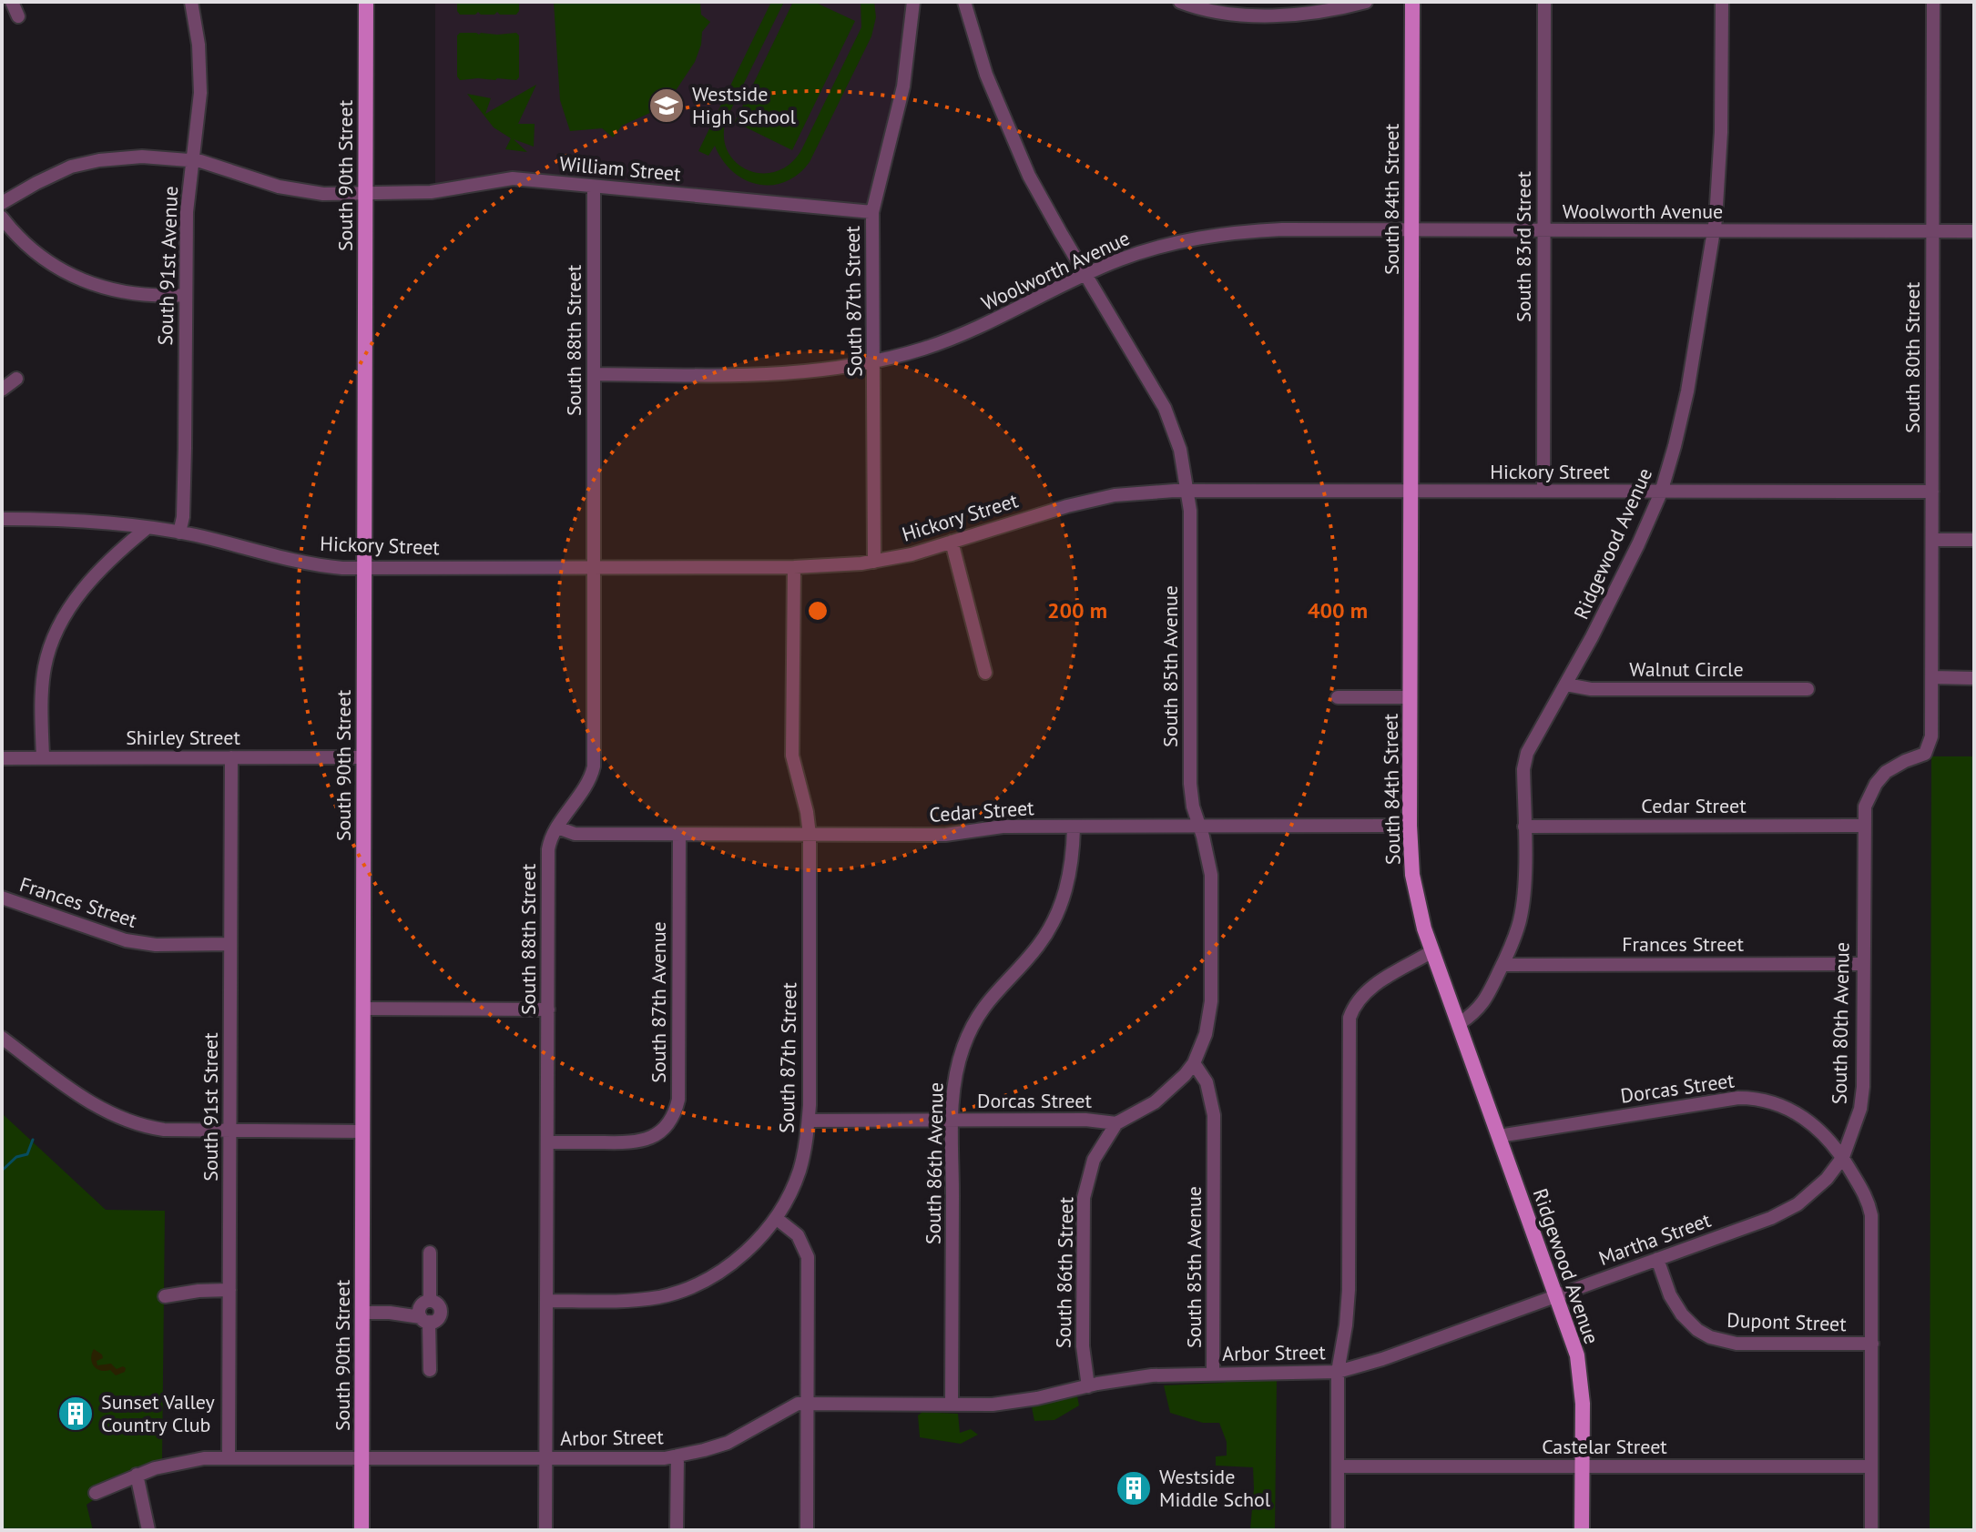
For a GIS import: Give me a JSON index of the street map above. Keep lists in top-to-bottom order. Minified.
{"streets":{"main road":["South 90th Street","South 84th Street","Ridgewood Avenue"],"street":["William Street","Woolworth Avenue","South 83rd Street","South 91st Avenue","South 87th Street","South 88th Street","South 80th Street","Hickory Street","South 85th Avenue","Walnut Circle","Shirley Street","Cedar Street","Frances Street","South 87th Avenue","South 80th Avenue","Dorcas Street","South 91st Street","South 86th Avenue","Martha Street","South 86th Street","Dupont Street","Arbor Street","Castelar Street"]},"crossings":[["William Street","South 90th Street"],["William Street","South 87th Street"],["William Street","South 88th Street"],["South 90th Street","Hickory Street"],["South 90th Street","Shirley Street"],["South 90th Street","Arbor Street"],["South 84th Street","Woolworth Avenue"],["South 84th Street","Hickory Street"],["South 84th Street","Ridgewood Avenue"],["South 84th Street","Cedar Street"],["Woolworth Avenue","South 83rd Street"],["Woolworth Avenue","South 87th Street"],["Woolworth Avenue","South 88th Street"],["Woolworth Avenue","South 80th Street"],["Woolworth Avenue","Ridgewood Avenue"],["Woolworth Avenue","South 85th Avenue"],["South 83rd Street","Hickory Street"],["South 91st Avenue","Hickory Street"],["South 87th Street","Hickory Street"],["South 87th Street","Cedar Street"],["South 87th Street","Dorcas Street"],["South 88th Street","Hickory Street"],["South 88th Street","Cedar Street"],["South 88th Street","South 87th Avenue"],["South 88th Street","Arbor Street"],["South 80th Street","Hickory Street"],["South 80th Street","South 80th Avenue"],["Hickory Street","Ridgewood Avenue"],["Hickory Street","South 85th Avenue"],["Ridgewood Avenue","Walnut Circle"],["Ridgewood Avenue","Cedar Street"],["Ridgewood Avenue","Frances Street"],["Ridgewood Avenue","Dorcas Street"],["Ridgewood Avenue","Martha Street"],["Ridgewood Avenue","Castelar Street"],["South 85th Avenue","Cedar Street"],["South 85th Avenue","Dorcas Street"],["South 85th Avenue","Arbor Street"],["Shirley Street","South 91st Street"],["Cedar Street","South 87th Avenue"],["Cedar Street","South 80th Avenue"],["Cedar Street","South 86th Avenue"],["Frances Street","South 80th Avenue"],["Frances Street","South 91st Street"],["South 80th Avenue","Dorcas Street"],["South 80th Avenue","Martha Street"],["Dorcas Street","South 86th Avenue"],["Dorcas Street","Martha Street"],["Dorcas Street","South 86th Street"],["South 91st Street","Arbor Street"],["South 86th Avenue","Arbor Street"],["Martha Street","Dupont Street"],["Martha Street","Arbor Street"],["South 86th Street","Arbor Street"]],"places":{"school or university":["Westside High School"],"building":["Sunset Valley Country Club","Westside Middle Schol"]},"rings":["200 m","400 m"]}
